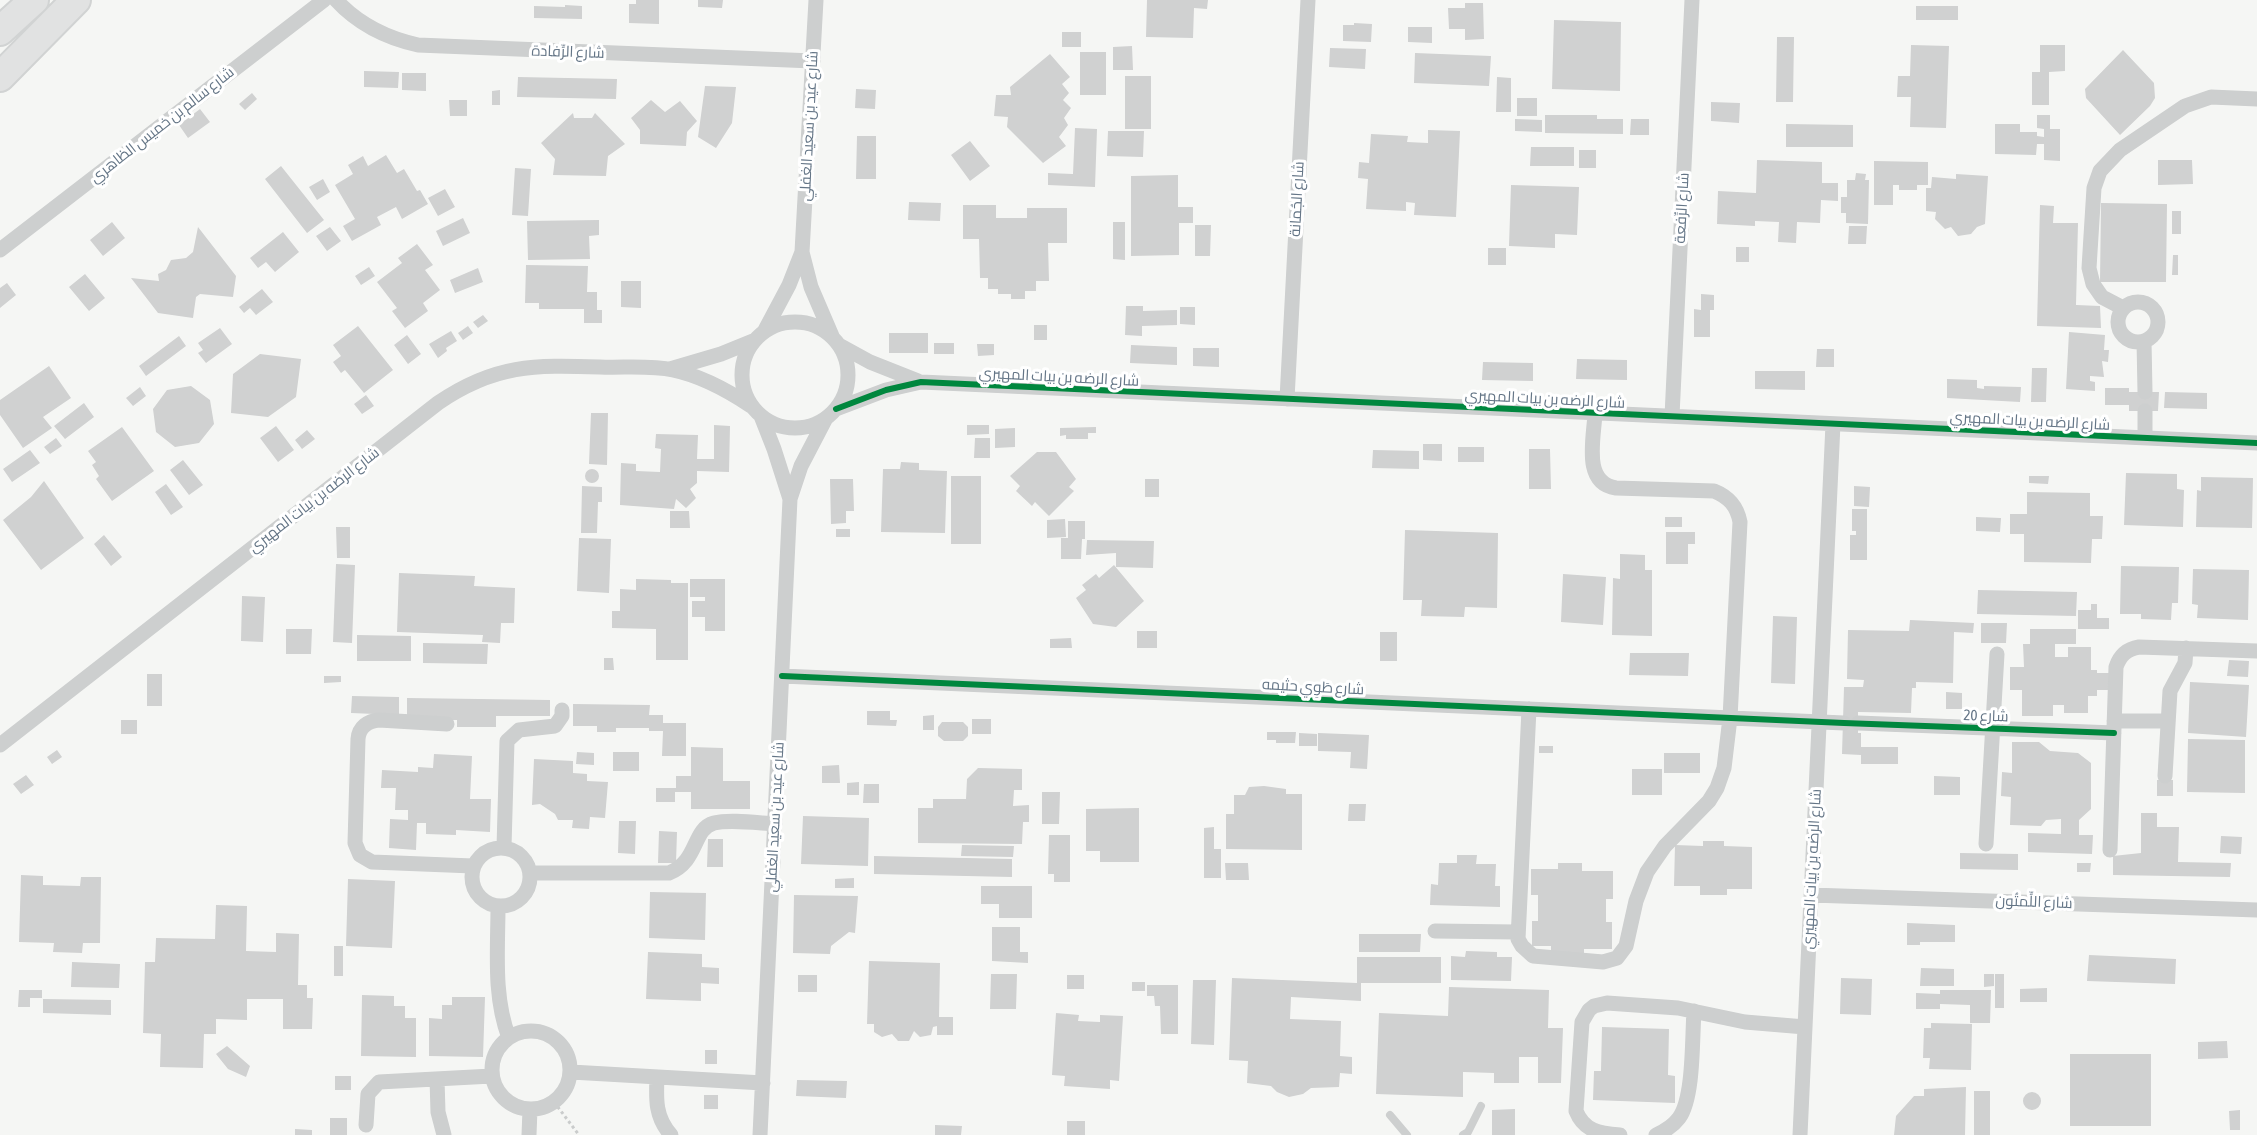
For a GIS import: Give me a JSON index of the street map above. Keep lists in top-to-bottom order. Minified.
{"streets":{"street":["شارع الرِّفادة","شارع سالم بن خميس الظاهري","شارع عيد بن سعيد الغفلي","شارع الجُمانة","شارع الرِّفعة","شارع الرضه بن بيات المهيري","شارع طَوِي حثيمه","شارع 20","شارع اللِّمتُون"]},"crossings":[["شارع الرِّفادة","شارع عيد بن سعيد الغفلي"],["شارع عيد بن سعيد الغفلي","شارع الرضه بن بيات المهيري"],["شارع عيد بن سعيد الغفلي","شارع طَوِي حثيمه"],["شارع الجُمانة","شارع الرضه بن بيات المهيري"],["شارع الرِّفعة","شارع الرضه بن بيات المهيري"],["شارع الرضه بن بيات المهيري","شارع طَوِي حثيمه"],["شارع الرضه بن بيات المهيري","شارع اللِّمتُون"],["شارع طَوِي حثيمه","شارع 20"]]}
